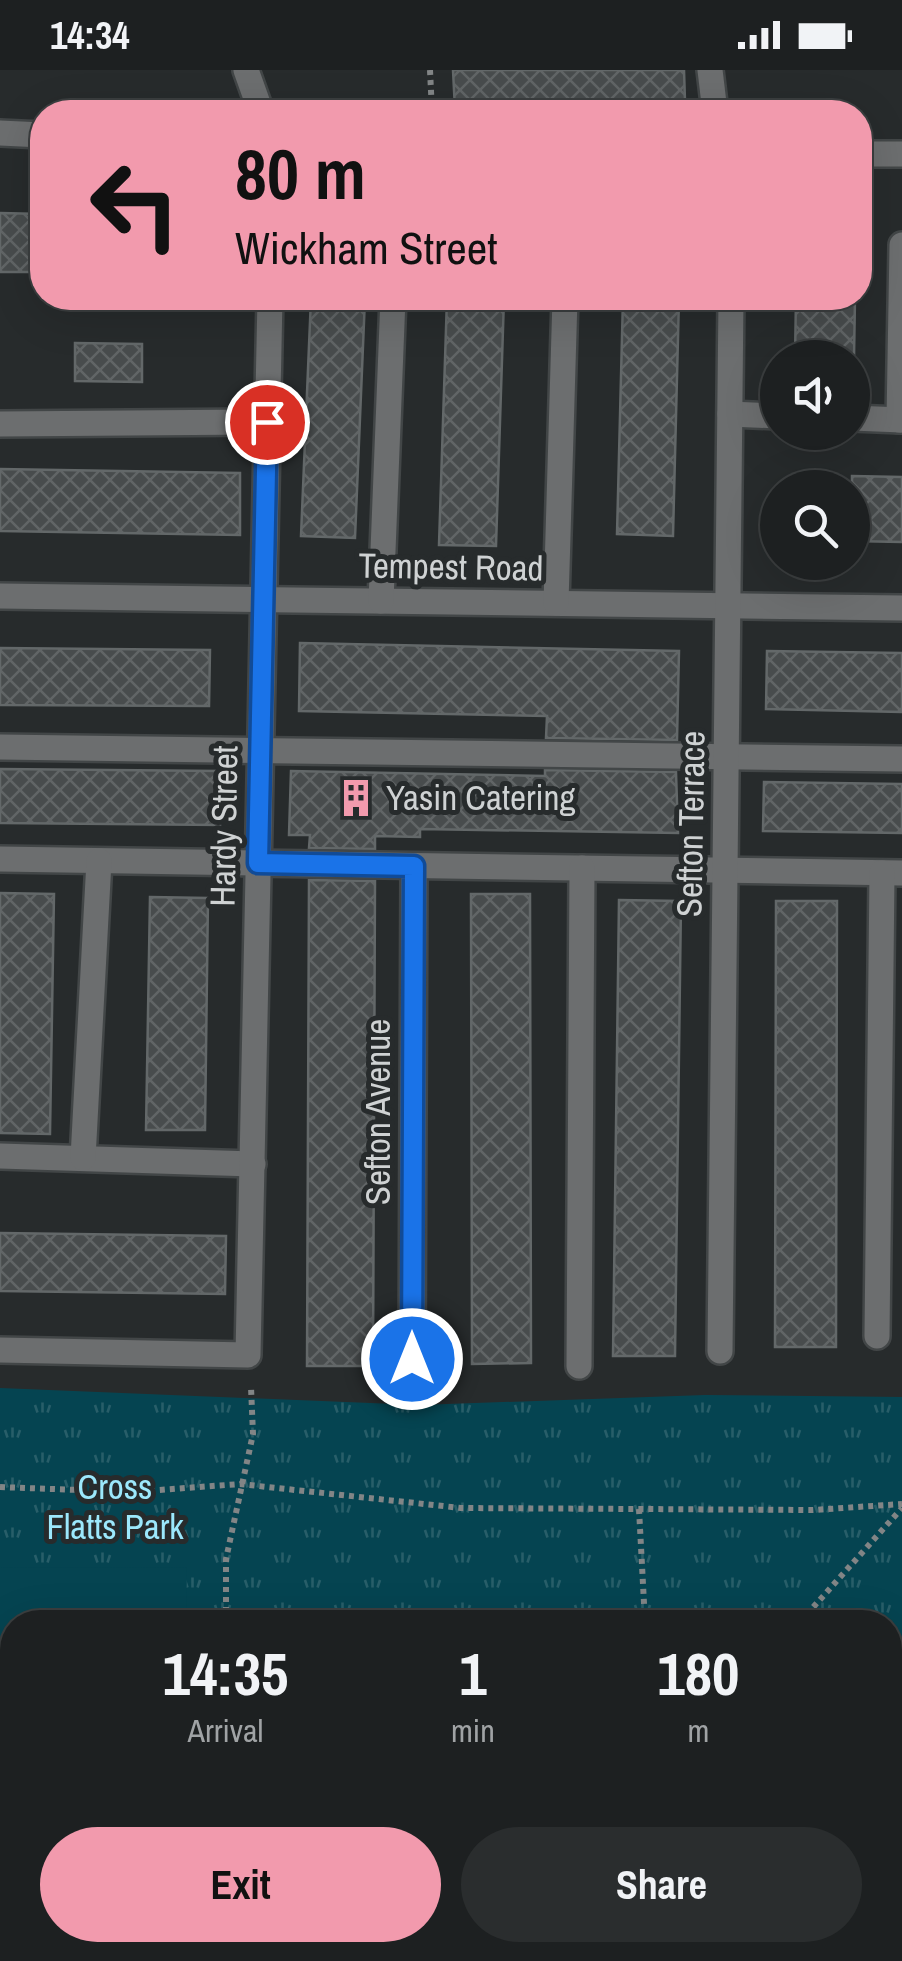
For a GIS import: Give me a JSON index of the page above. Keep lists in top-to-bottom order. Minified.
{"streets":{"street":["Tempest Road","Sefton Terrace","Hardy Street","Sefton Avenue"]},"crossings":[["Tempest Road","Sefton Terrace"],["Tempest Road","Hardy Street"]],"parks":["Cross Flatts Park"],"places":{"building":["Yasin Catering"]},"page":{"status":"14:34","turn":["80 m","Wickham Street"],"eta":["14:35","Arrival","1","min","180","m"],"buttons":["Exit","Share"]}}
